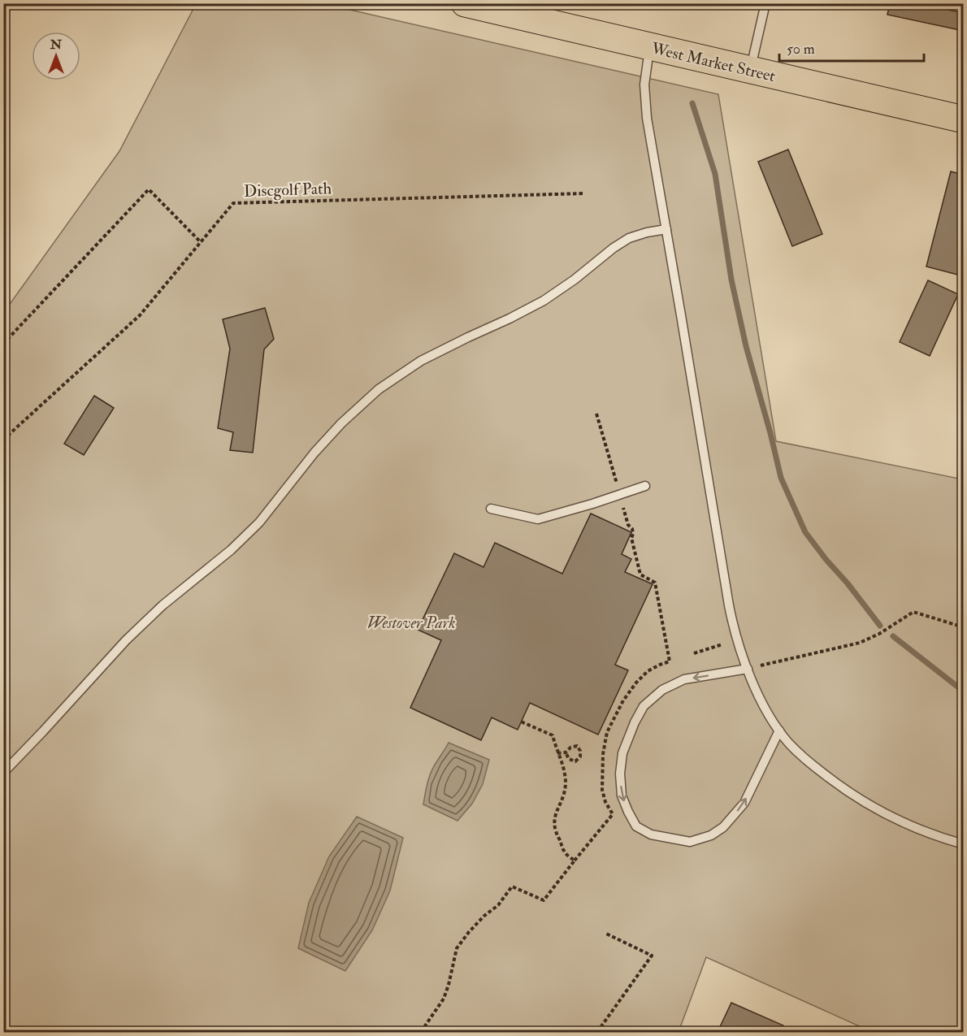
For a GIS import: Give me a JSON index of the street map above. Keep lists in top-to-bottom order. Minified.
{"streets":{"main road":["West Market Street"],"path":["Discgolf Path"]},"parks":["Westover Park"],"scale_bar":"50 m","north":"top"}
